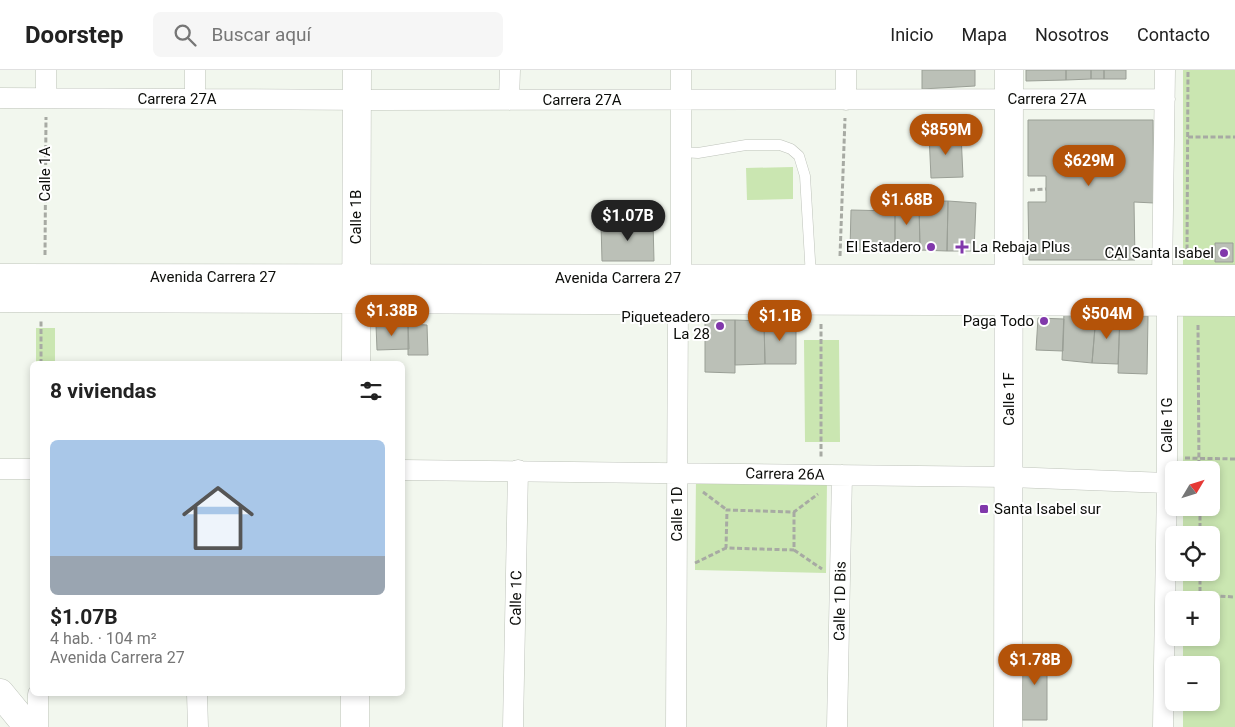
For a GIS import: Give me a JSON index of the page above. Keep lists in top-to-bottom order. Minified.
{"streets":{"main road":["Calle 1B","Avenida Carrera 27","Calle 1F"],"street":["Carrera 27A","Calle 1G","Carrera 26A","Calle 1D","Calle 1C","Calle 1D Bis"],"path":["Calle 1A"]},"crossings":[["Carrera 27A","Calle 1A"],["Carrera 27A","Calle 1B"],["Carrera 27A","Calle 1F"],["Carrera 27A","Calle 1G"],["Carrera 27A","Calle 1D"],["Calle 1A","Avenida Carrera 27"],["Calle 1B","Avenida Carrera 27"],["Avenida Carrera 27","Calle 1F"],["Avenida Carrera 27","Calle 1G"],["Avenida Carrera 27","Calle 1D"],["Calle 1F","Carrera 26A"],["Carrera 26A","Calle 1D"],["Carrera 26A","Calle 1C"],["Carrera 26A","Calle 1D Bis"]],"places":{"other":["El Estadero","CAI Santa Isabel","Paga Todo","Piqueteadero La 28"],"health":["La Rebaja Plus"],"transit":["Santa Isabel sur"]},"north":"top right","page":{"header":"Doorstep","search":"Buscar aquí","nav":["Inicio","Mapa","Nosotros","Contacto"],"price":["$859M","$629M","$1.68B","$1.07B","$1.38B","$504M","$1.1B","$1.78B"],"heading":"8 viviendas","list":[{"name":"$1.07B","note":"4 hab. · 104 m² · Avenida Carrera 27"}],"map_buttons":["+","−"]}}
